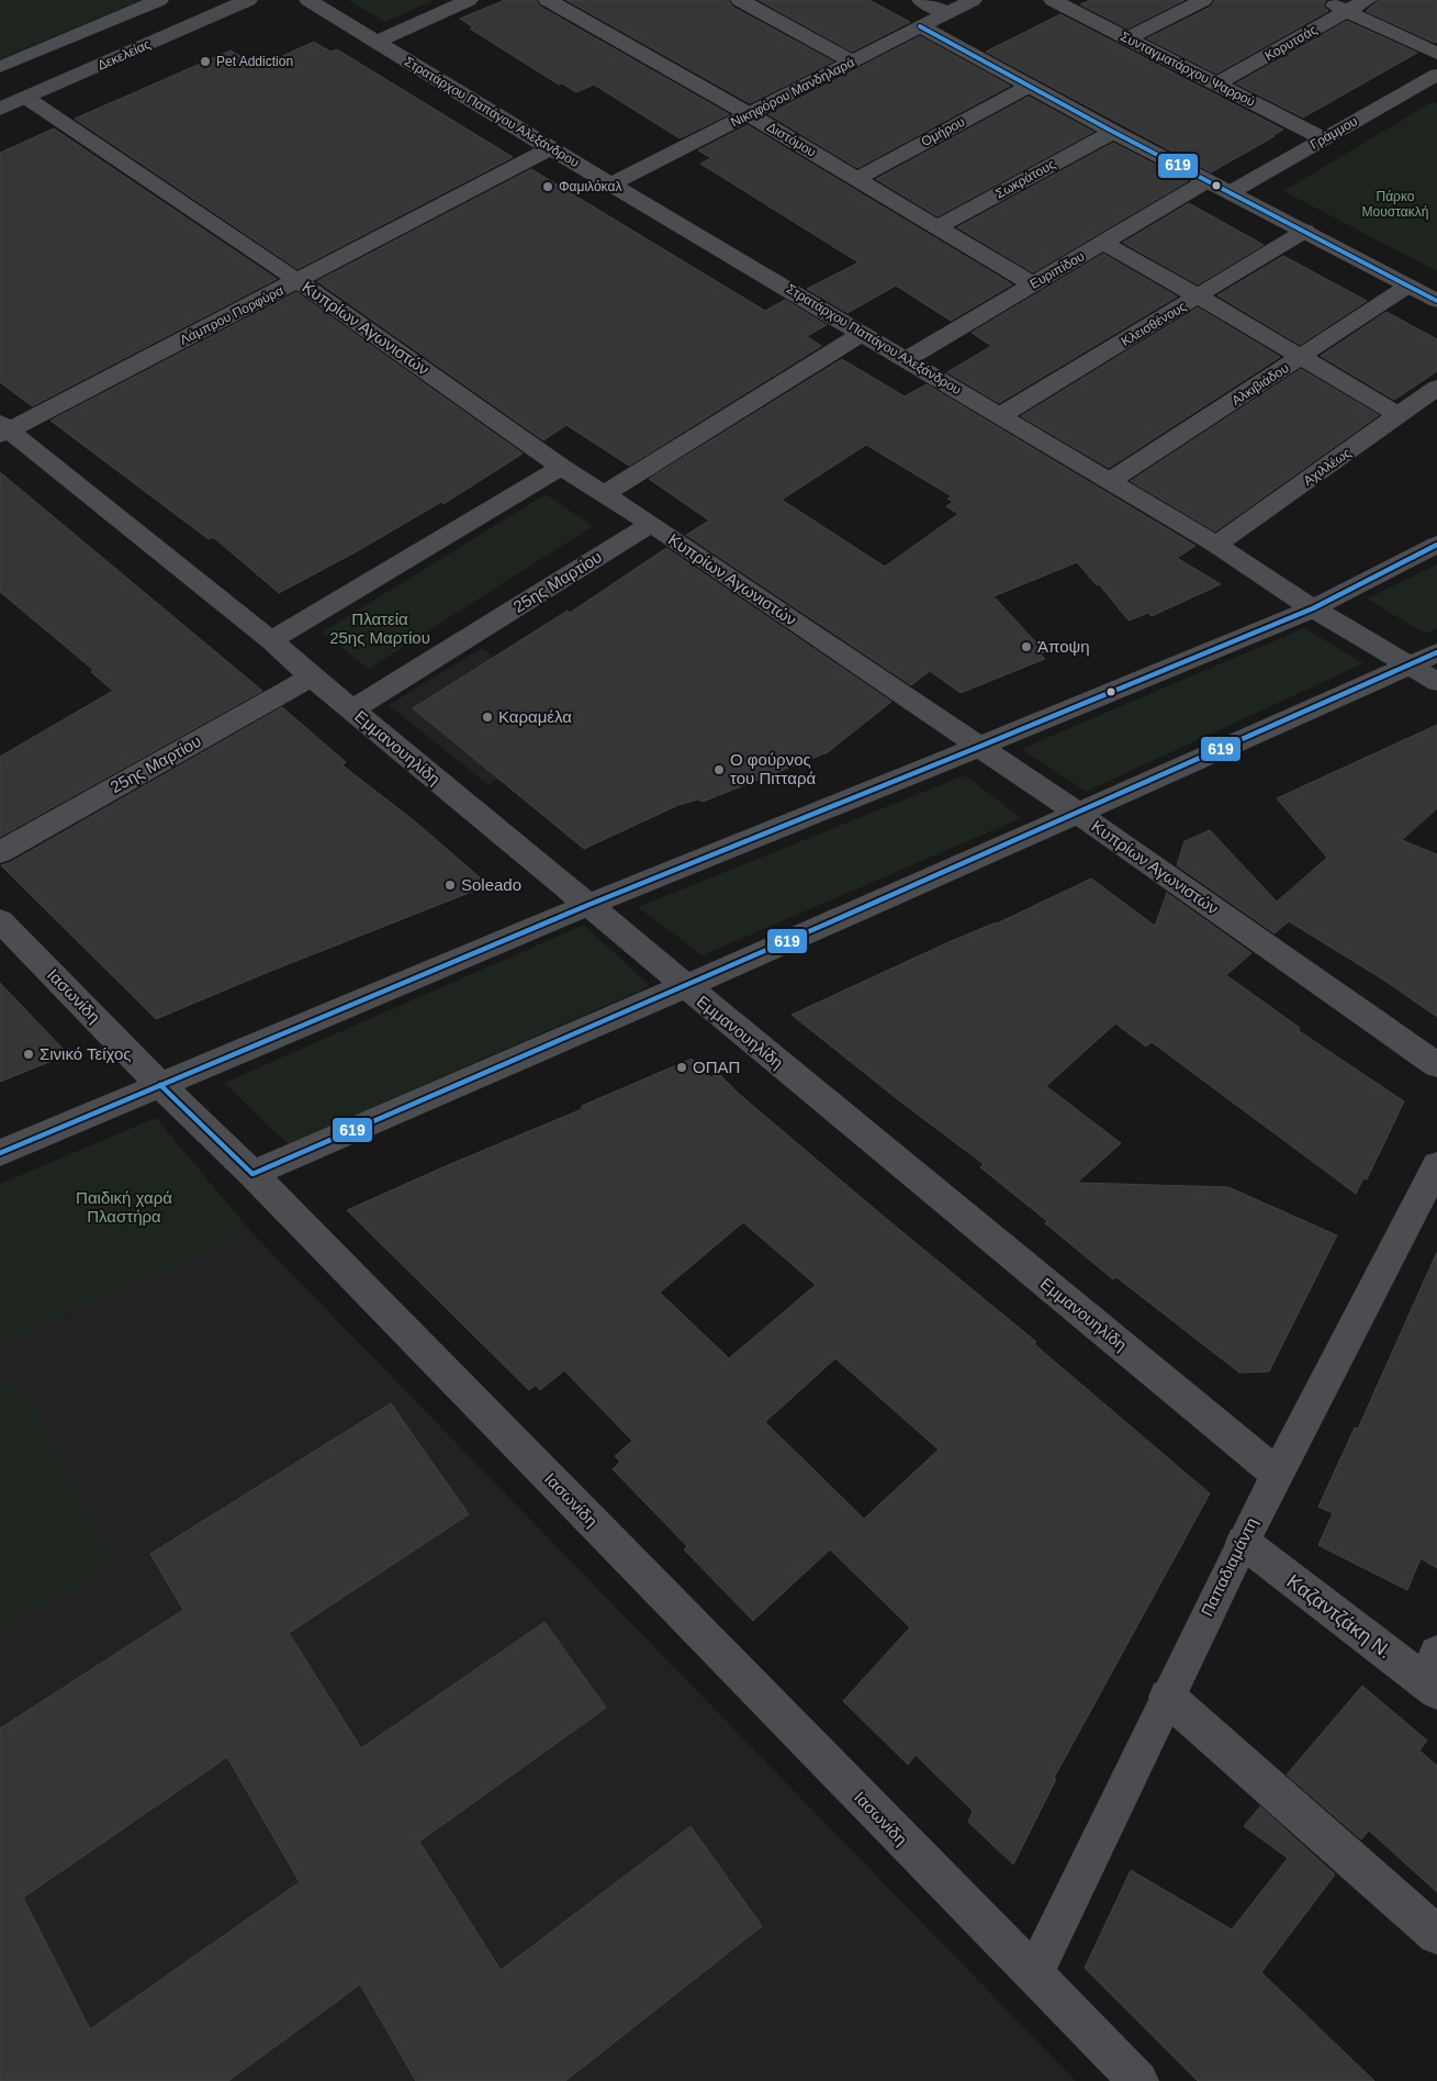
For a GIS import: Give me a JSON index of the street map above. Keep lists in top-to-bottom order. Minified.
{"streets":{"main road":["Δεκελείας"],"street":["Κορυτσάς","Συνταγματάρχου Ψαρρού","Νικηφόρου Μανδηλαρά","Στρατάρχου Παπάγου Αλεξάνδρου","Ομήρου","Γράμμου","Διστόμου","Σωκράτους","Ευριπίδου","Λάμπρου Πορφύρα","Κλεισθένους","Κυπρίων Αγωνιστών","Αλκιβιάδου","Αχιλλέως","25ης Μαρτίου","Εμμανουηλίδη","Ιασωνίδη","Παπαδιαμάντη","Καζαντζάκη Ν."]},"crossings":[["Κορυτσάς","Συνταγματάρχου Ψαρρού"],["Δεκελείας","Κυπρίων Αγωνιστών"],["Συνταγματάρχου Ψαρρού","Γράμμου"],["Νικηφόρου Μανδηλαρά","Στρατάρχου Παπάγου Αλεξάνδρου"],["Νικηφόρου Μανδηλαρά","Διστόμου"],["Στρατάρχου Παπάγου Αλεξάνδρου","Ευριπίδου"],["Στρατάρχου Παπάγου Αλεξάνδρου","Λάμπρου Πορφύρα"],["Στρατάρχου Παπάγου Αλεξάνδρου","Κλεισθένους"],["Στρατάρχου Παπάγου Αλεξάνδρου","Αλκιβιάδου"],["Στρατάρχου Παπάγου Αλεξάνδρου","Αχιλλέως"],["Ομήρου","Διστόμου"],["Διστόμου","Σωκράτους"],["Διστόμου","Ευριπίδου"],["Λάμπρου Πορφύρα","Κυπρίων Αγωνιστών"],["Λάμπρου Πορφύρα","Εμμανουηλίδη"],["Κυπρίων Αγωνιστών","25ης Μαρτίου"],["25ης Μαρτίου","Εμμανουηλίδη"],["Εμμανουηλίδη","Παπαδιαμάντη"],["Ιασωνίδη","Παπαδιαμάντη"],["Παπαδιαμάντη","Καζαντζάκη Ν."]],"parks":["Πάρκο Μουστακλή","Πλατεία 25ης Μαρτίου","Παιδική χαρά Πλαστήρα"],"places":["Pet Addiction","Φαμιλόκαλ","Άποψη","Καραμέλα","Ο φούρνος του Πιτταρά","Soleado","Σινικό Τείχος","ΟΠΑΠ"],"lines":["transit line 619"]}
